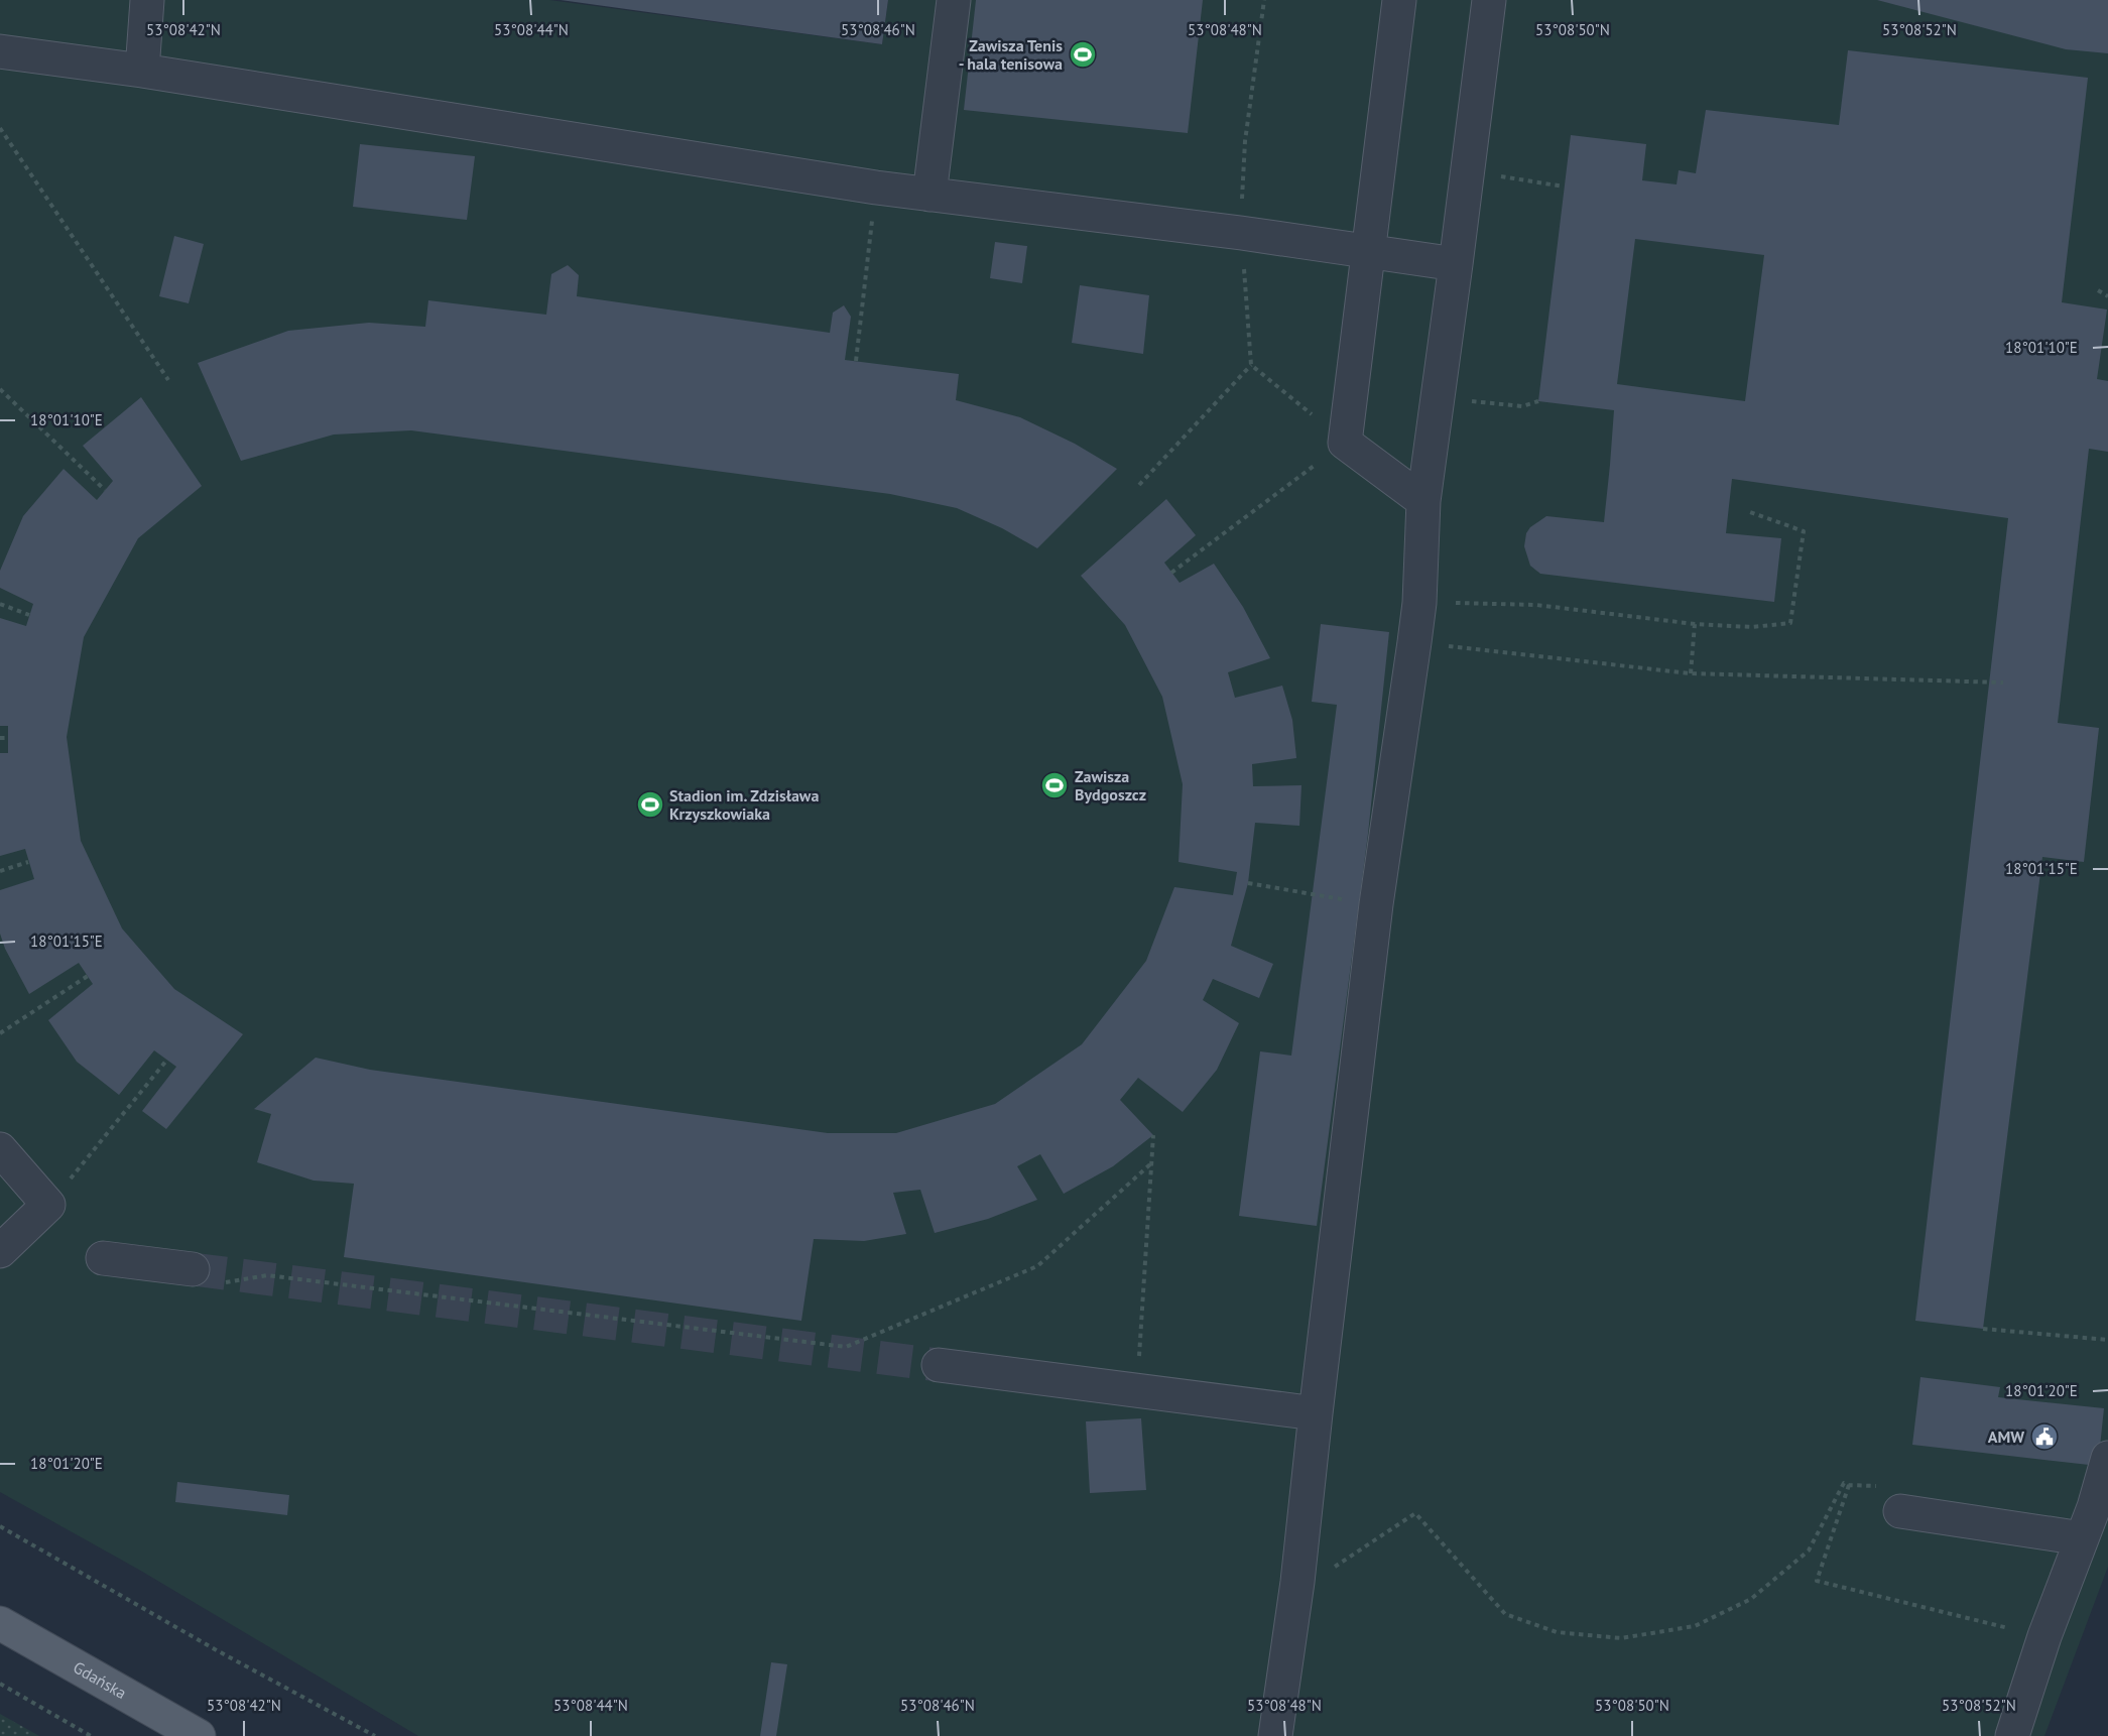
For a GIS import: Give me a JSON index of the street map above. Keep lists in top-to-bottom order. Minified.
{"streets":{"main road":["Gdańska"]},"places":{"sports":["Zawisza Tenis - hala tenisowa","Zawisza Bydgoszcz","Stadion im. Zdzisława Krzyszkowiaka"],"public building":["AMW"]},"coordinates":["53°08'42\"N","53°08'44\"N","53°08'46\"N","53°08'48\"N","53°08'50\"N","53°08'52\"N","18°01'10\"E","18°01'15\"E","18°01'20\"E"]}
